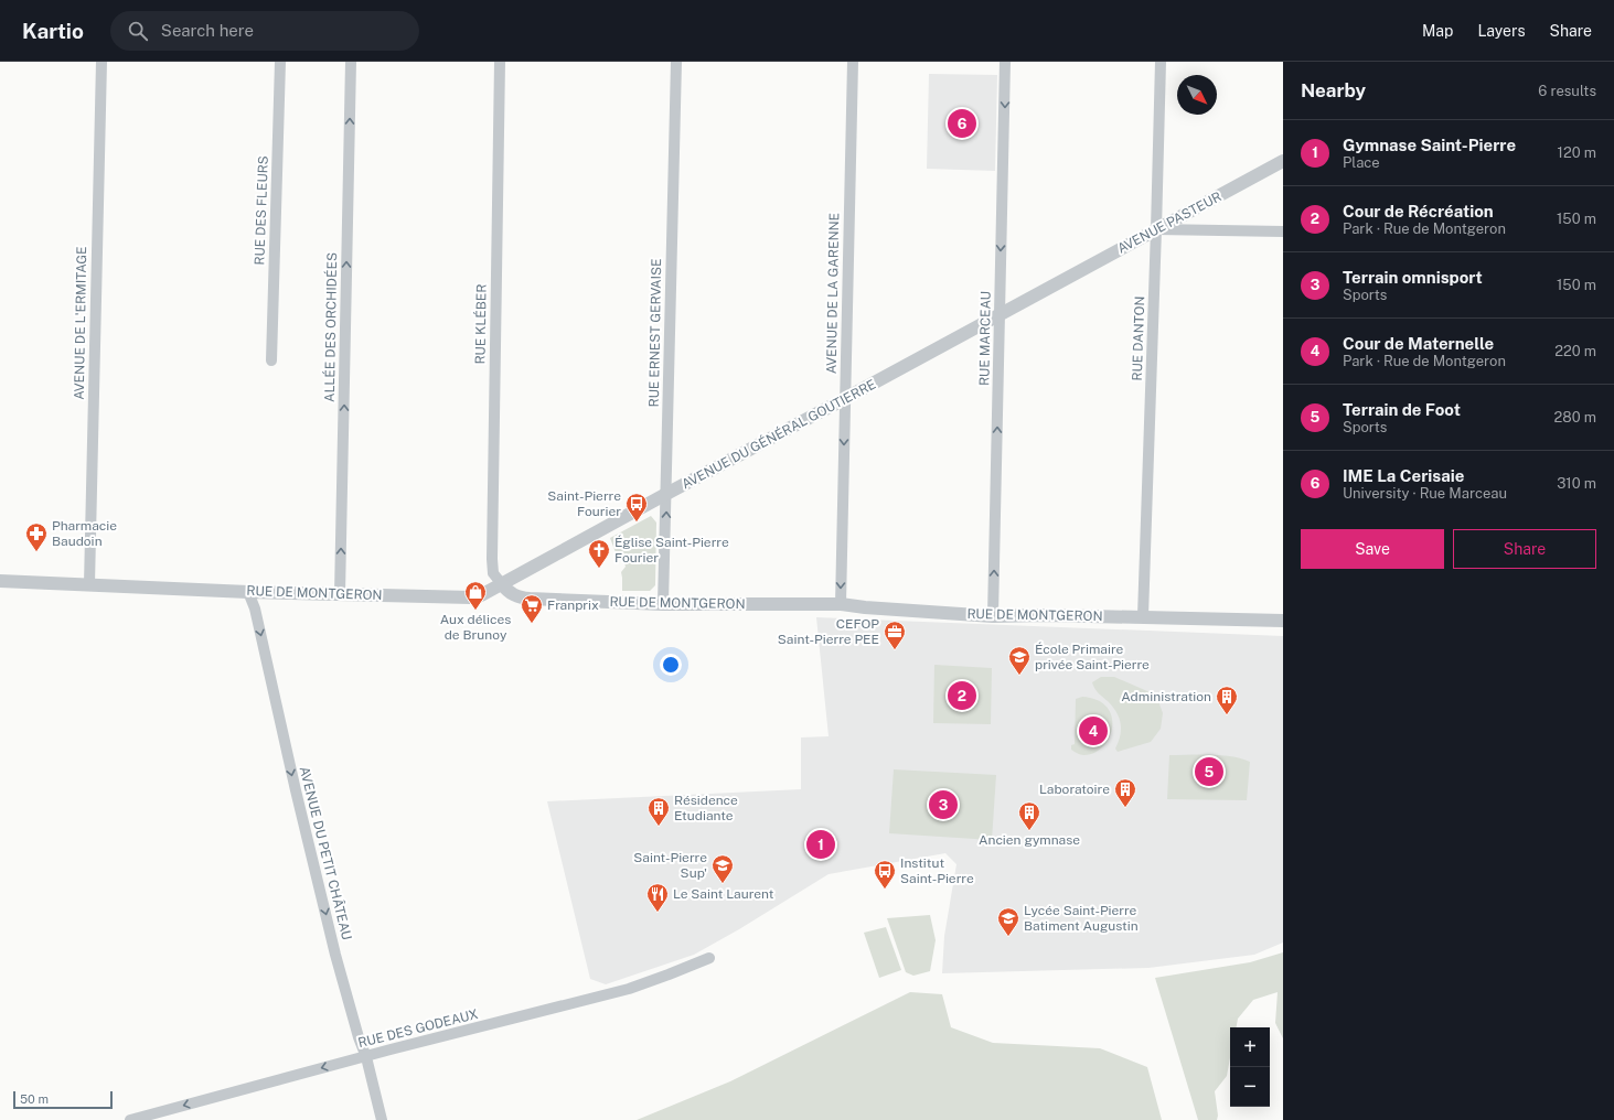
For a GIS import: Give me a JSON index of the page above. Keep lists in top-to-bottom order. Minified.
{"streets":{"street":["RUE DES FLEURS","AVENUE PASTEUR","AVENUE DE LA GARENNE","AVENUE DE L'ERMITAGE","RUE KLÉBER","ALLÉE DES ORCHIDÉES","RUE ERNEST GERVAISE","RUE MARCEAU","RUE DANTON","AVENUE DU GÉNÉRAL GOUTIERRE","RUE DE MONTGERON","AVENUE DU PETIT CHÂTEAU","RUE DES GODEAUX"]},"crossings":[["AVENUE PASTEUR","RUE DANTON"],["AVENUE PASTEUR","AVENUE DU GÉNÉRAL GOUTIERRE"],["AVENUE DE LA GARENNE","AVENUE DU GÉNÉRAL GOUTIERRE"],["AVENUE DE LA GARENNE","RUE DE MONTGERON"],["AVENUE DE L'ERMITAGE","RUE DE MONTGERON"],["RUE KLÉBER","AVENUE DU GÉNÉRAL GOUTIERRE"],["RUE KLÉBER","RUE DE MONTGERON"],["ALLÉE DES ORCHIDÉES","RUE DE MONTGERON"],["RUE ERNEST GERVAISE","AVENUE DU GÉNÉRAL GOUTIERRE"],["RUE ERNEST GERVAISE","RUE DE MONTGERON"],["RUE MARCEAU","AVENUE DU GÉNÉRAL GOUTIERRE"],["RUE MARCEAU","RUE DE MONTGERON"],["RUE DANTON","RUE DE MONTGERON"],["AVENUE DU GÉNÉRAL GOUTIERRE","RUE DE MONTGERON"],["RUE DE MONTGERON","AVENUE DU PETIT CHÂTEAU"],["AVENUE DU PETIT CHÂTEAU","RUE DES GODEAUX"]],"one_way":["AVENUE DE LA GARENNE","ALLÉE DES ORCHIDÉES","AVENUE DU PETIT CHÂTEAU","RUE DES GODEAUX"],"places":{"bus stop":["Saint-Pierre Fourier","Institut Saint-Pierre"],"pharmacy":["Pharmacie Baudoin"],"church":["Église Saint-Pierre Fourier"],"shop":["Aux délices de Brunoy"],"supermarket":["Franprix"],"office":["CEFOP Saint-Pierre PEE"],"school or university":["École Primaire privée Saint-Pierre","Saint-Pierre Sup'","Lycée Saint-Pierre Batiment Augustin"],"building":["Administration","Laboratoire","Résidence Etudiante","Ancien gymnase"],"restaurant":["Le Saint Laurent"]},"scale_bar":"50 m","north":"bottom right","page":{"header":"Kartio","search":"Search here","nav":["Map","Layers","Share"],"heading":["Nearby","6 results"],"pins":["6","2","4","5","3","1"],"list":[{"mark":"1","name":"Gymnase Saint-Pierre","note":"Place","value":"120 m"},{"mark":"2","name":"Cour de Récréation","note":"Park · Rue de Montgeron","value":"150 m"},{"mark":"3","name":"Terrain omnisport","note":"Sports","value":"150 m"},{"mark":"4","name":"Cour de Maternelle","note":"Park · Rue de Montgeron","value":"220 m"},{"mark":"5","name":"Terrain de Foot","note":"Sports","value":"280 m"},{"mark":"6","name":"IME La Cerisaie","note":"University · Rue Marceau","value":"310 m"}],"buttons":["Save","Share"],"map_buttons":["+","−"],"scale":"50 m"}}
